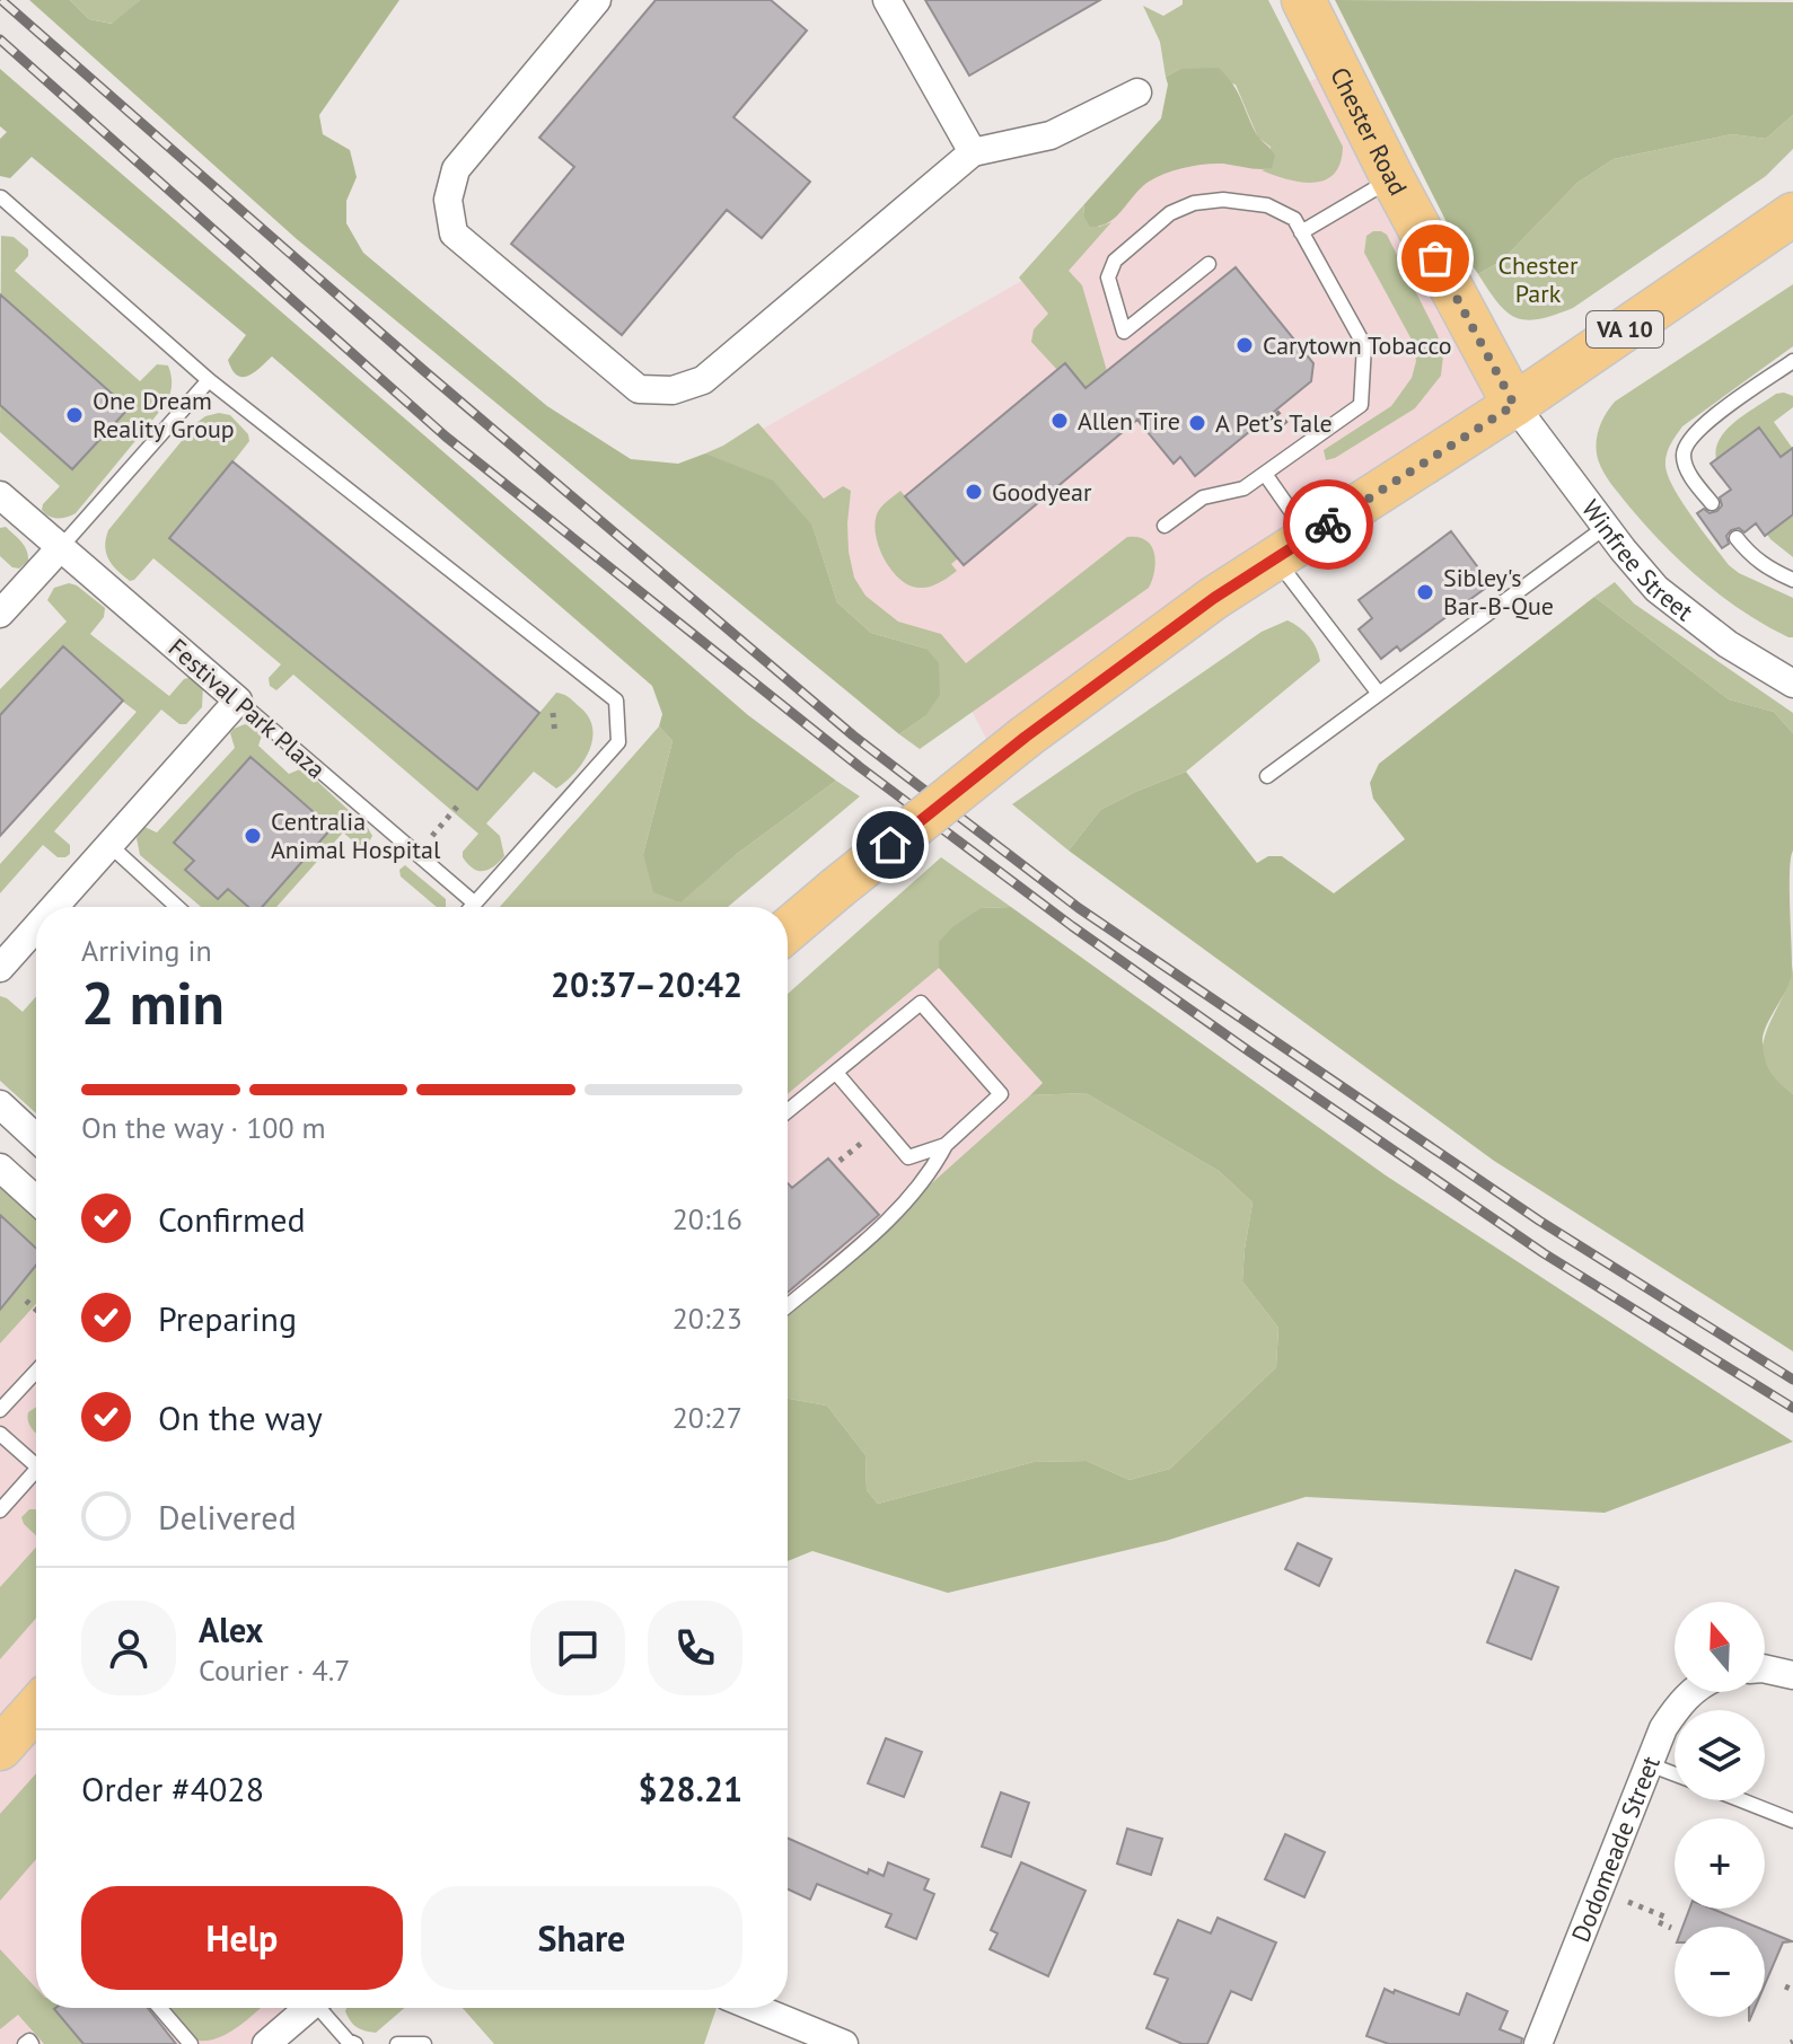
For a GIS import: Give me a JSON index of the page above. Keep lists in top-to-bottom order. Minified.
{"streets":{"main road":["Chester Road","VA 10"],"street":["Winfree Street","Festival Park Plaza","Dodomeade Street"]},"crossings":[["Chester Road","VA 10"],["Chester Road","Winfree Street"],["VA 10","Winfree Street"]],"parks":["Chester Park"],"places":["Carytown Tobacco","One Dream Reality Group","Allen Tire","A Pet’s Tale","Goodyear","Sibley's Bar-B-Que","Centralia Animal Hospital"],"north":"top","page":{"heading":["2 min","Arriving in","20:37–20:42"],"panel":["Alex","Courier · 4.7","Order #4028","$28.21"],"bar":"On the way · 100 m","list":[["Confirmed","20:16"],["Preparing","20:23"],["On the way","20:27"],"Delivered"],"map_buttons":["+","−"],"buttons":["Help","Share"]}}
